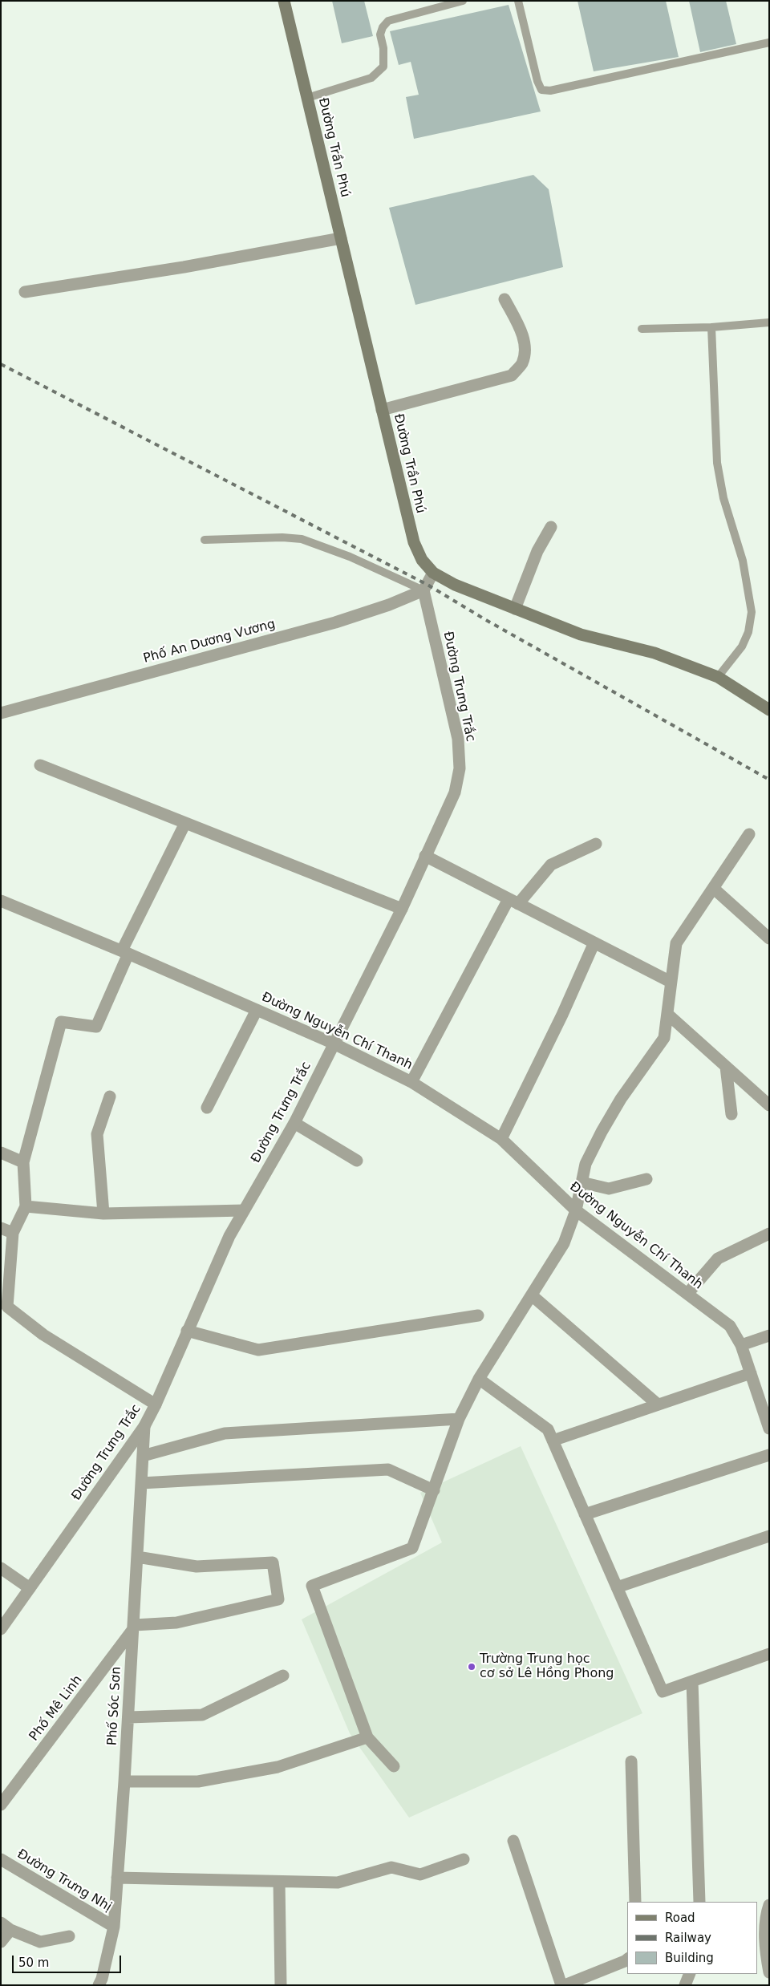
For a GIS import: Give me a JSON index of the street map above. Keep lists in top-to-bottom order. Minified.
{"streets":{"main road":["Đường Trần Phú"],"street":["Phố An Dương Vương","Đường Trưng Trắc","Đường Nguyễn Chí Thanh","Phố Sóc Sơn","Phố Mê Linh","Đường Trưng Nhị"]},"crossings":[["Phố An Dương Vương","Đường Trưng Trắc"],["Đường Trưng Trắc","Đường Nguyễn Chí Thanh"],["Đường Trưng Trắc","Phố Sóc Sơn"],["Phố Sóc Sơn","Phố Mê Linh"],["Phố Sóc Sơn","Đường Trưng Nhị"]],"places":["Trường Trung học cơ sở Lê Hồng Phong"],"legend":["Road","Railway","Building"],"scale_bar":"50 m"}
